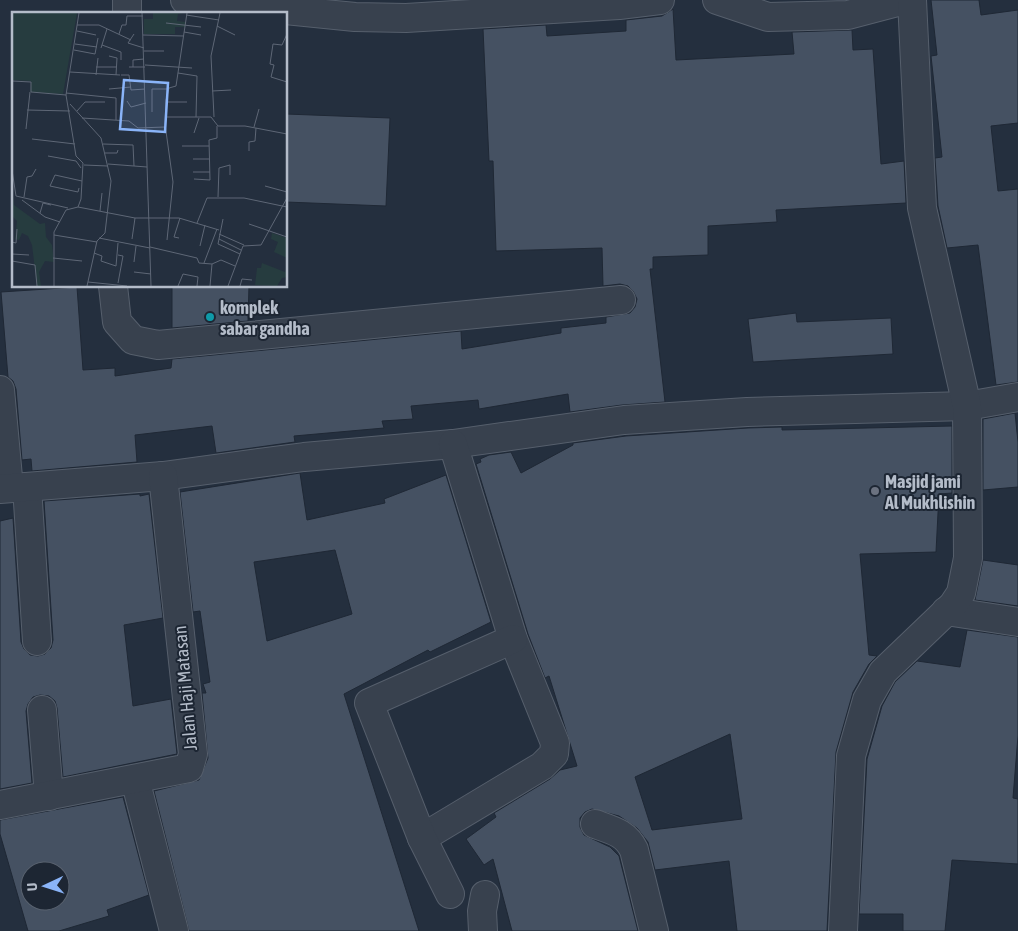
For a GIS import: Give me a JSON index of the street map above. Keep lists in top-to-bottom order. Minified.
{"streets":{"street":["Jalan Haji Matasan"]},"places":["komplek sabar gandha","Masjid jami Al Mukhlishin"],"north":"left"}
